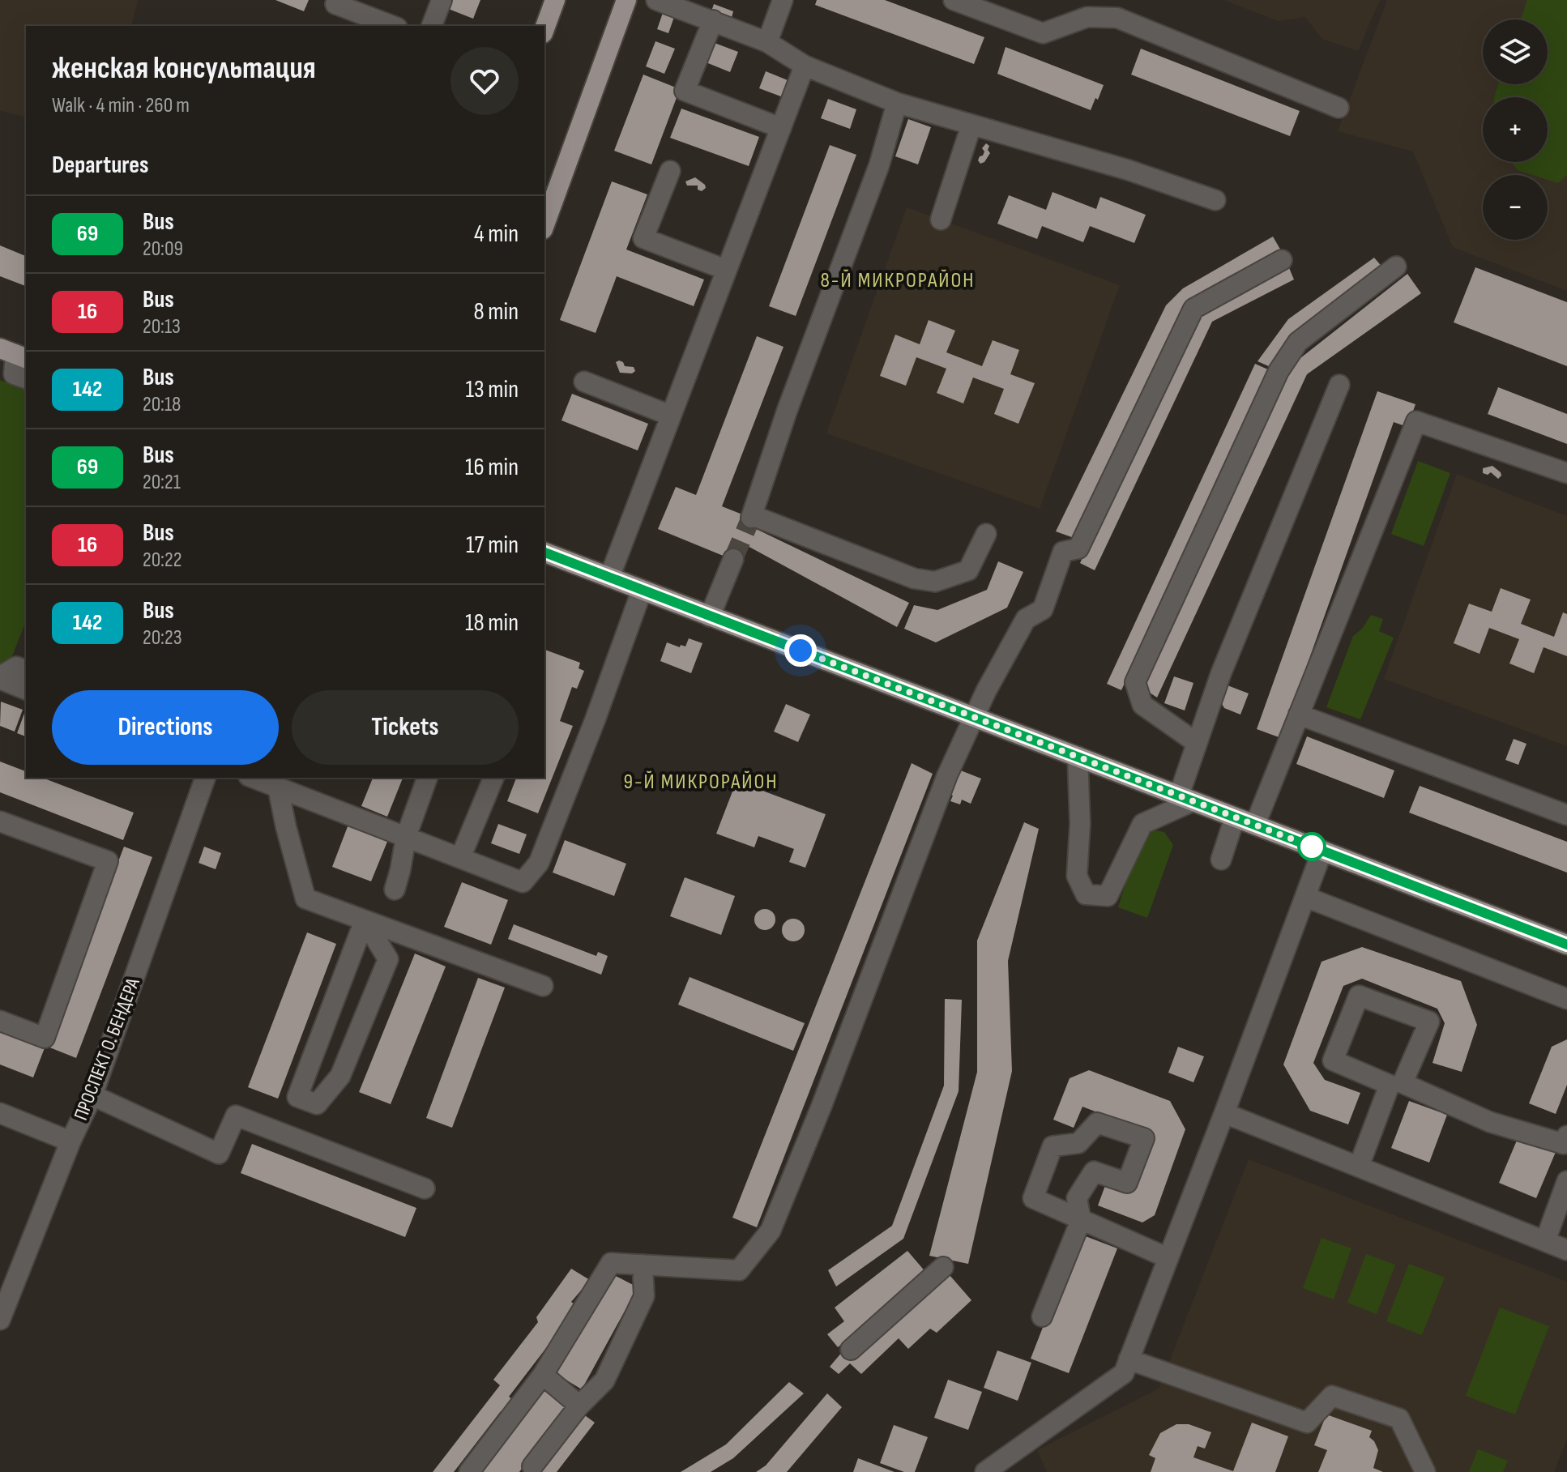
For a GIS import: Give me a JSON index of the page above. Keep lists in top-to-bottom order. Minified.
{"streets":{"street":["ПРОСПЕКТ О. БЕНДЕРА"]},"districts":["8-Й МИКРОРАЙОН","9-Й МИКРОРАЙОН"],"lines":["bus line 69"],"page":{"map_buttons":["+","−"],"heading":[["женская консультация","Walk · 4 min · 260 m"],"Departures"],"list":[{"mark":"69","name":"Bus","note":"20:09","value":"4 min"},{"mark":"16","name":"Bus","note":"20:13","value":"8 min"},{"mark":"142","name":"Bus","note":"20:18","value":"13 min"},{"mark":"69","name":"Bus","note":"20:21","value":"16 min"},{"mark":"16","name":"Bus","note":"20:22","value":"17 min"},{"mark":"142","name":"Bus","note":"20:23","value":"18 min"}],"buttons":["Directions","Tickets"]}}
